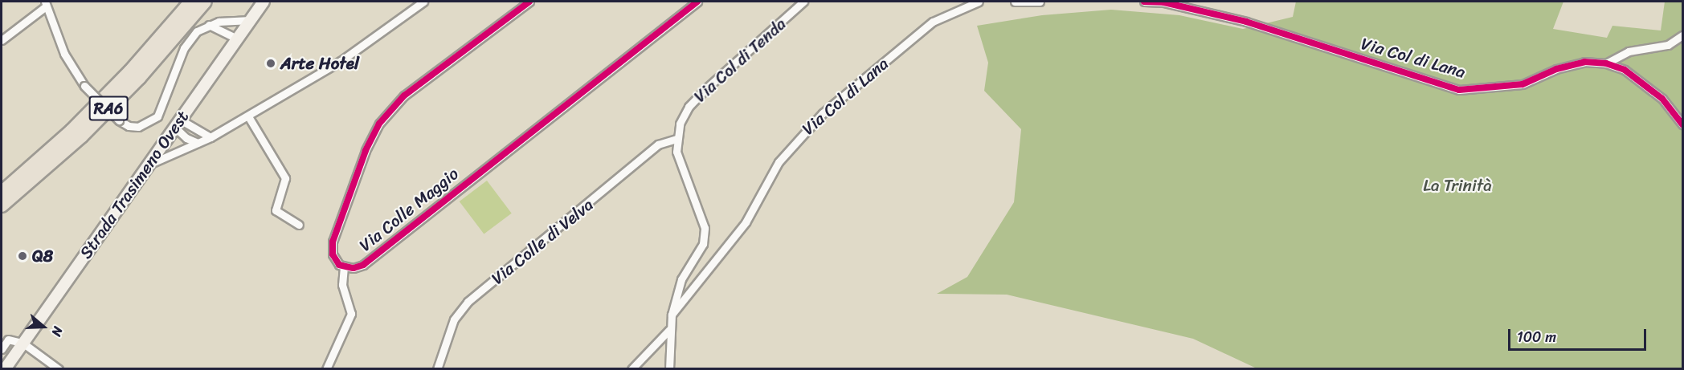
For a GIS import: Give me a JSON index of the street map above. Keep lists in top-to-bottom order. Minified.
{"streets":{"highway":["RA6"],"main road":["Strada Trasimeno Ovest"],"street":["Via Col di Lana","Via Col di Tenda","Via Colle Maggio","Via Colle di Velva"]},"crossings":[["Via Col di Lana","Via Col di Tenda"],["Via Col di Tenda","Via Colle di Velva"]],"parks":["La Trinità"],"places":["Arte Hotel","Q8"],"scale_bar":"100 m","north":"right"}
